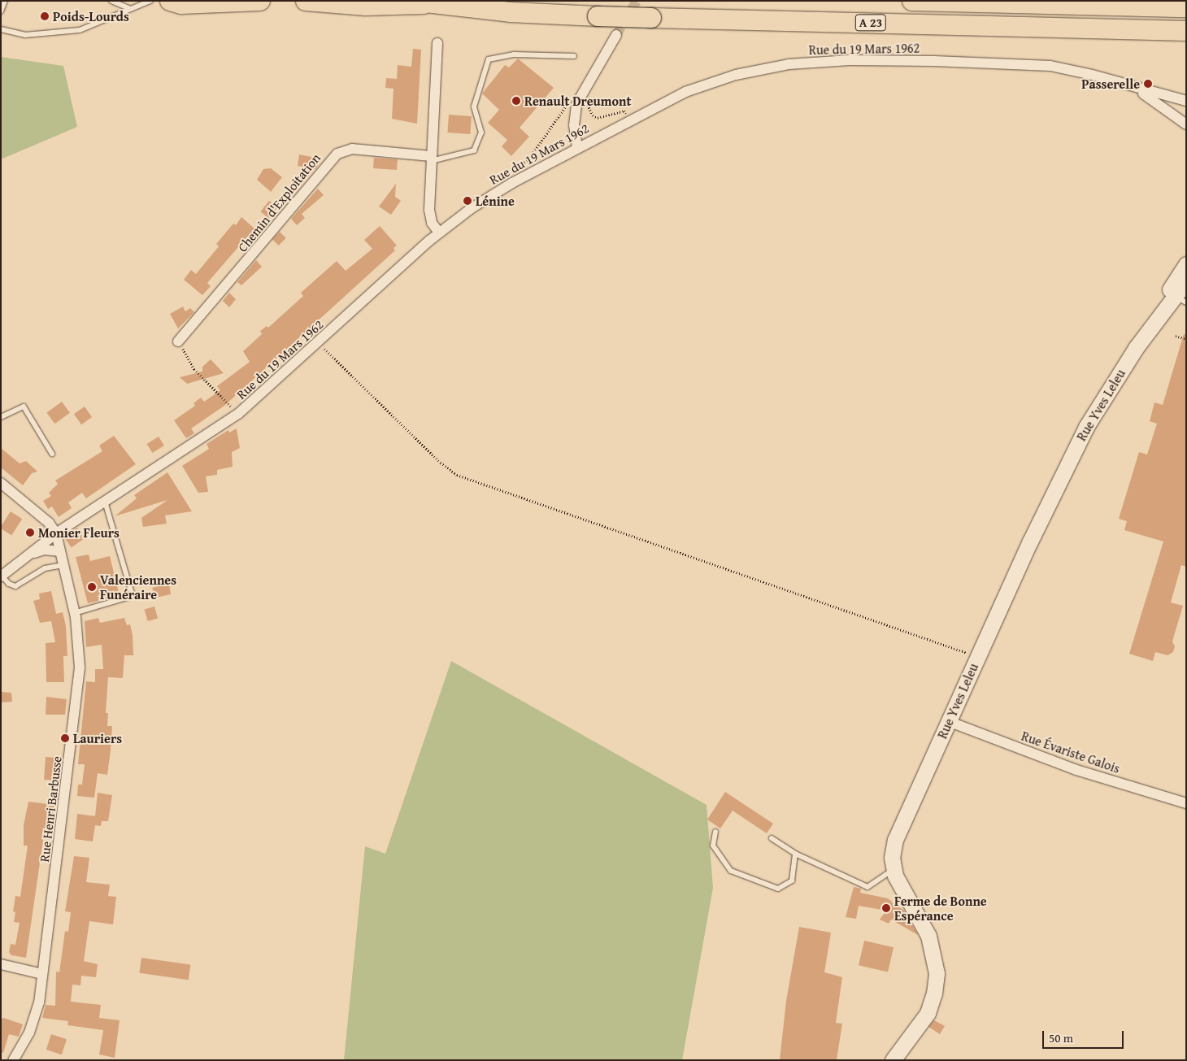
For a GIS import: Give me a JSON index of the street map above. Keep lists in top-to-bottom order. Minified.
{"streets":{"highway":["A 23"],"street":["Rue du 19 Mars 1962","Chemin d'Exploitation","Rue Yves Leleu","Rue Évariste Galois","Rue Henri Barbusse"]},"crossings":[["Rue du 19 Mars 1962","Rue Henri Barbusse"],["Rue Yves Leleu","Rue Évariste Galois"]],"places":["Poids-Lourds","Passerelle","Renault Dreumont","Lénine","Monier Fleurs","Valenciennes Funéraire","Lauriers","Ferme de Bonne Espérance"],"scale_bar":"50 m"}
